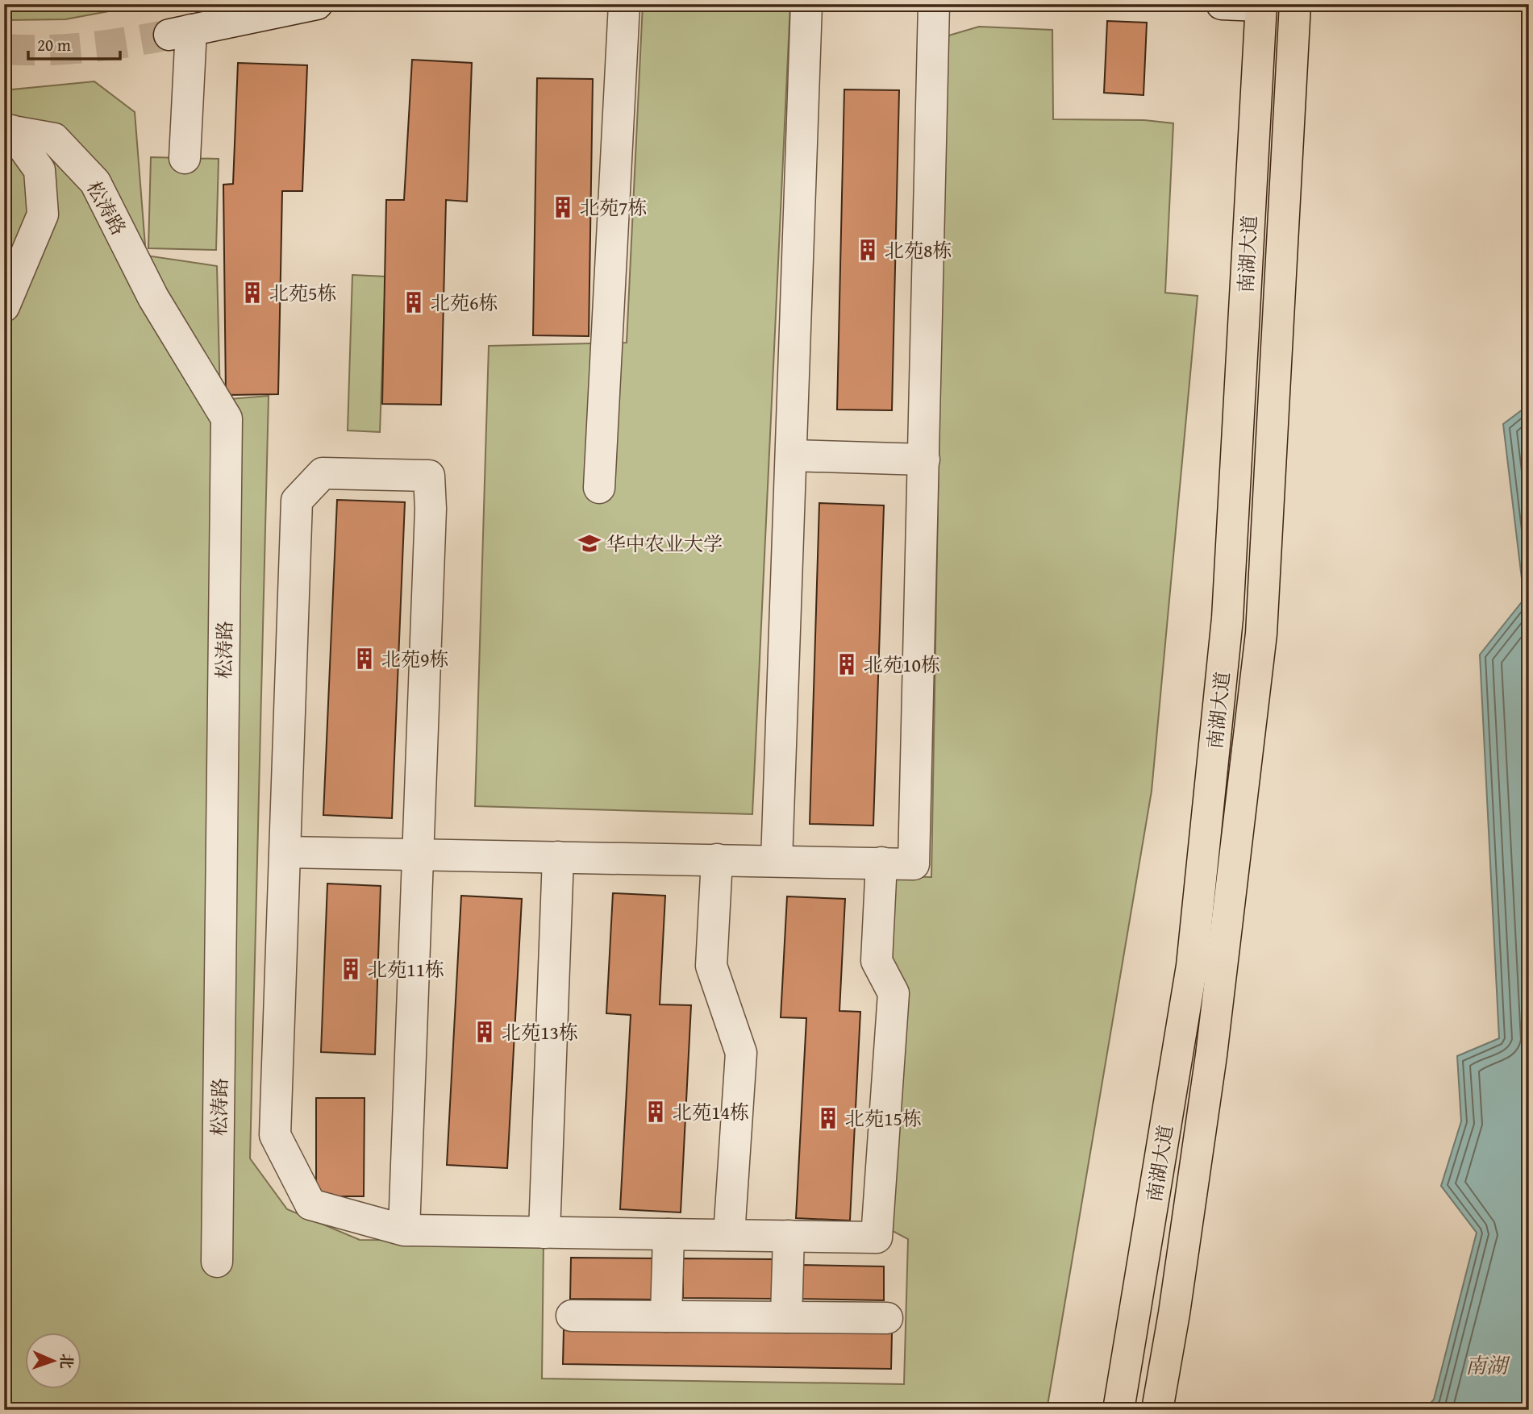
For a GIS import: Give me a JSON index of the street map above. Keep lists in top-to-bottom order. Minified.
{"streets":{"main road":["南湖大道"],"street":["松涛路"]},"water":["南湖"],"places":{"building":["北苑7栋","北苑8栋","北苑5栋","北苑6栋","北苑9栋","北苑10栋","北苑11栋","北苑13栋","北苑14栋","北苑15栋"],"school or university":["华中农业大学"]},"scale_bar":"20 m","north":"right"}
